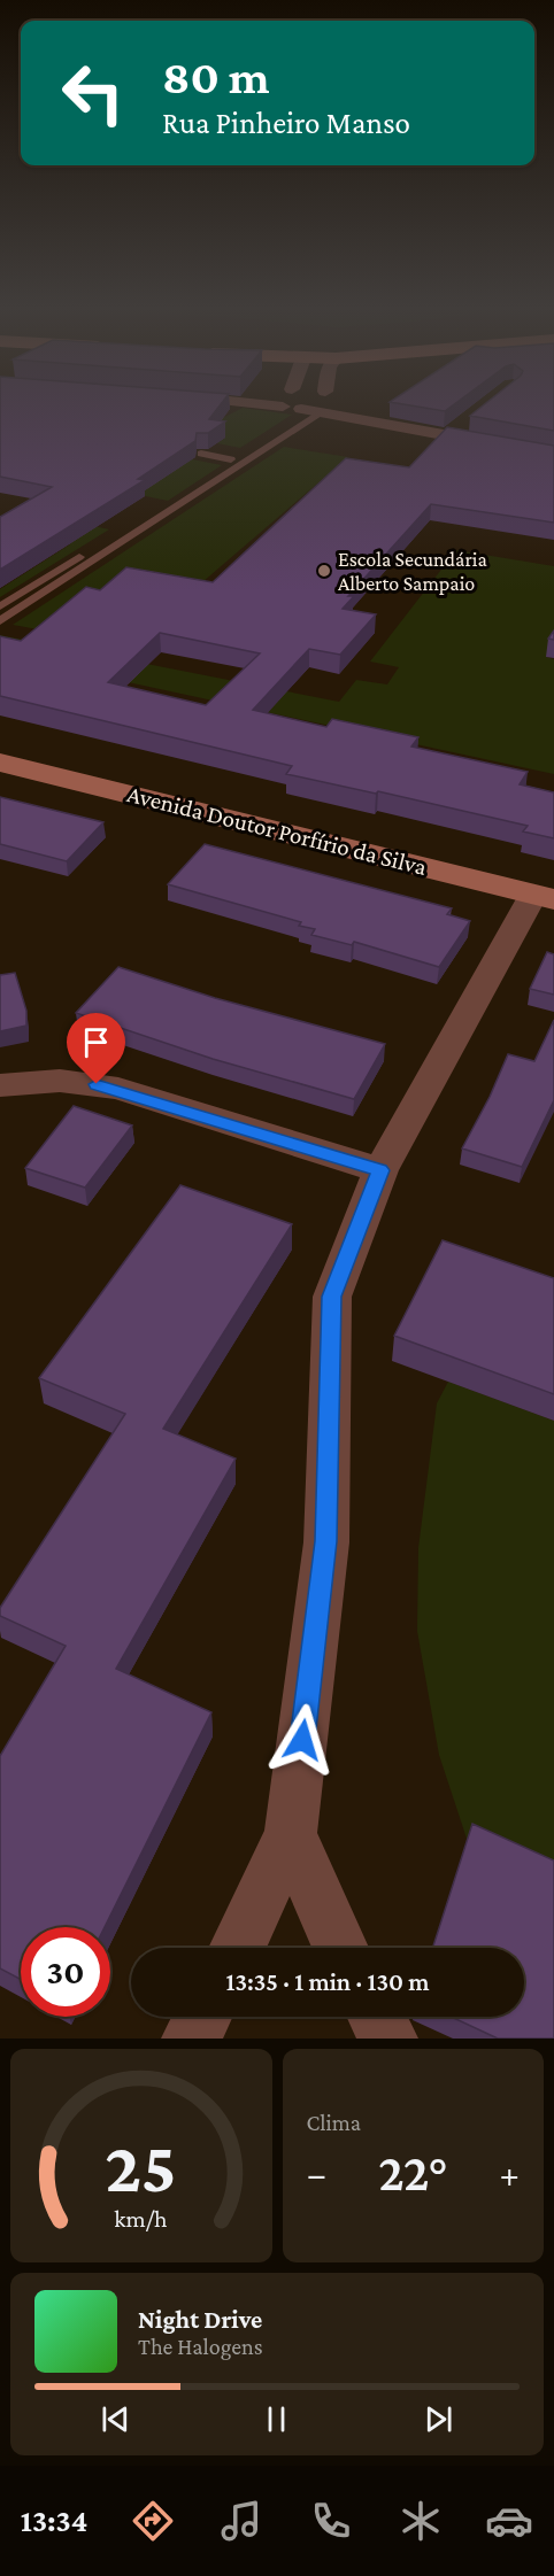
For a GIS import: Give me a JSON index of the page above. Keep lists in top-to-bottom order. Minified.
{"streets":{"main road":["Avenida Doutor Porfírio da Silva"]},"places":["Escola Secundária Alberto Sampaio"],"page":{"turn":["80 m","Rua Pinheiro Manso"],"limit":"30","trip":"13:35 · 1 min · 130 m","tile":"Clima","heat":["−","22°","+"],"song":["Night Drive","The Halogens"],"tabs":"13:34","gauge":["25","km/h"]}}
